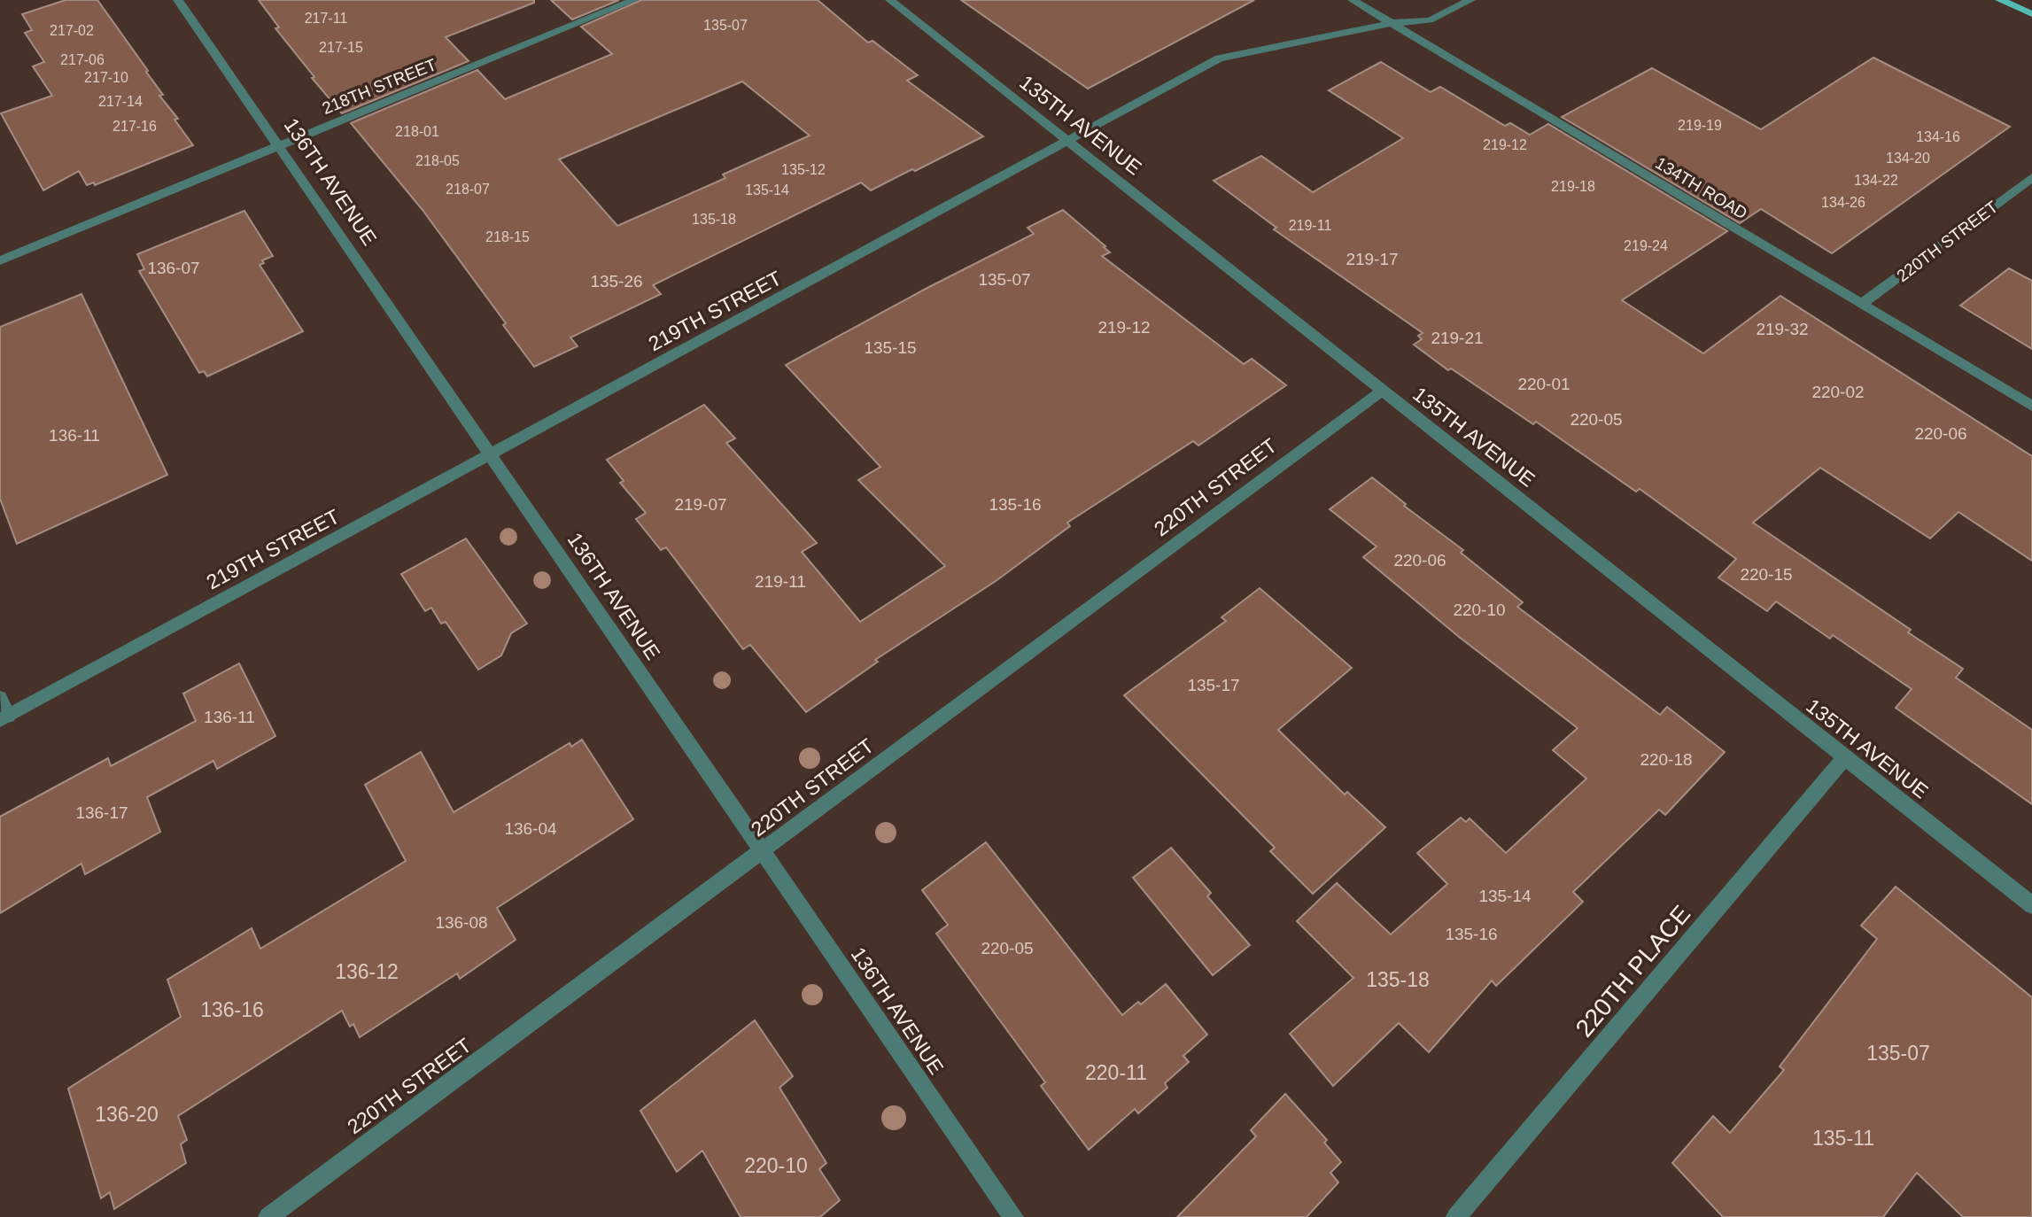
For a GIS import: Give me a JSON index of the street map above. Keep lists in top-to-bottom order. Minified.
{"streets":{"street":["218TH STREET","135TH AVENUE","136TH AVENUE","134TH ROAD","220TH STREET","219TH STREET","220TH PLACE"]},"crossings":[["218TH STREET","136TH AVENUE"],["135TH AVENUE","220TH STREET"],["135TH AVENUE","219TH STREET"],["135TH AVENUE","220TH PLACE"],["136TH AVENUE","220TH STREET"],["136TH AVENUE","219TH STREET"],["134TH ROAD","220TH STREET"],["134TH ROAD","219TH STREET"]],"house_numbers":["217-11","135-07","217-02","217-15","217-06","217-10","217-14","219-19","217-16","218-01","134-16","219-12","134-20","218-05","135-12","134-22","219-18","218-07","135-14","134-26","135-18","219-11","218-15","219-24","219-17","136-07","135-07","135-26","219-12","219-32","219-21","135-15","220-01","220-02","220-05","220-06","136-11","219-07","135-16","220-06","220-15","219-11","220-10","135-17","136-11","220-18","136-17","136-04","135-14","136-08","135-16","220-05","136-12","135-18","136-16","135-07","220-11","136-20","135-11","220-10"]}
